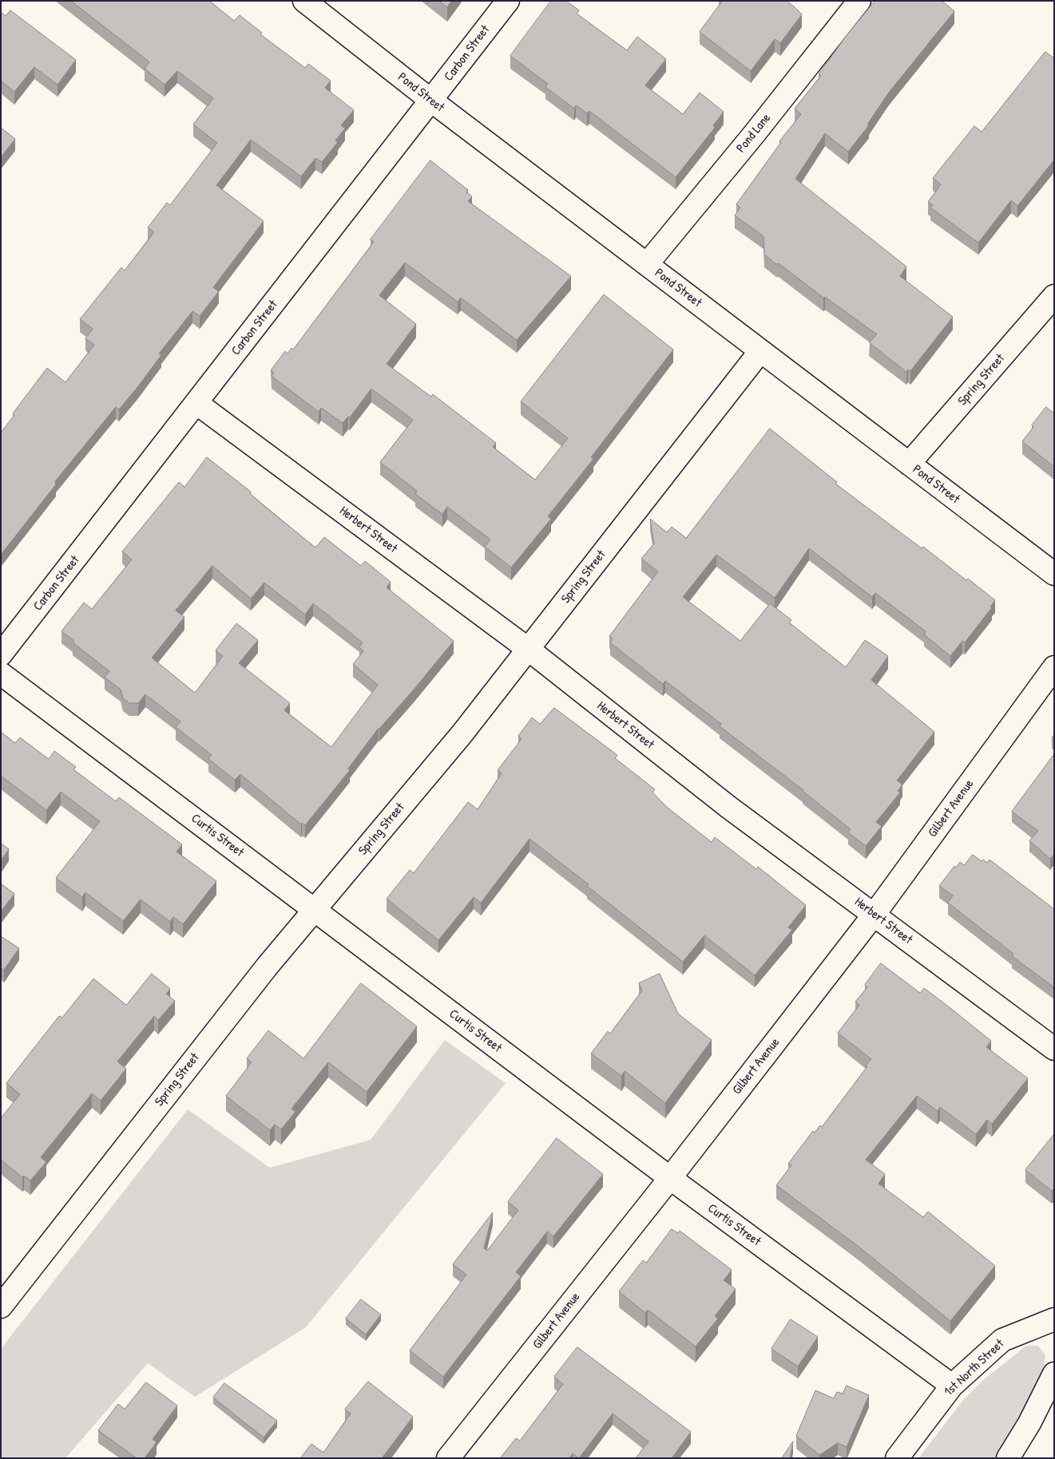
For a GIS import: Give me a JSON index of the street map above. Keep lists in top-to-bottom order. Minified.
{"streets":{"street":["Carbon Street","Pond Street","Pond Lane","Spring Street","Herbert Street","Gilbert Avenue","Curtis Street","1st North Street"]},"crossings":[["Carbon Street","Pond Street"],["Carbon Street","Herbert Street"],["Pond Street","Pond Lane"],["Pond Street","Spring Street"],["Spring Street","Herbert Street"],["Spring Street","Curtis Street"],["Herbert Street","Gilbert Avenue"],["Gilbert Avenue","Curtis Street"],["Curtis Street","1st North Street"]]}
